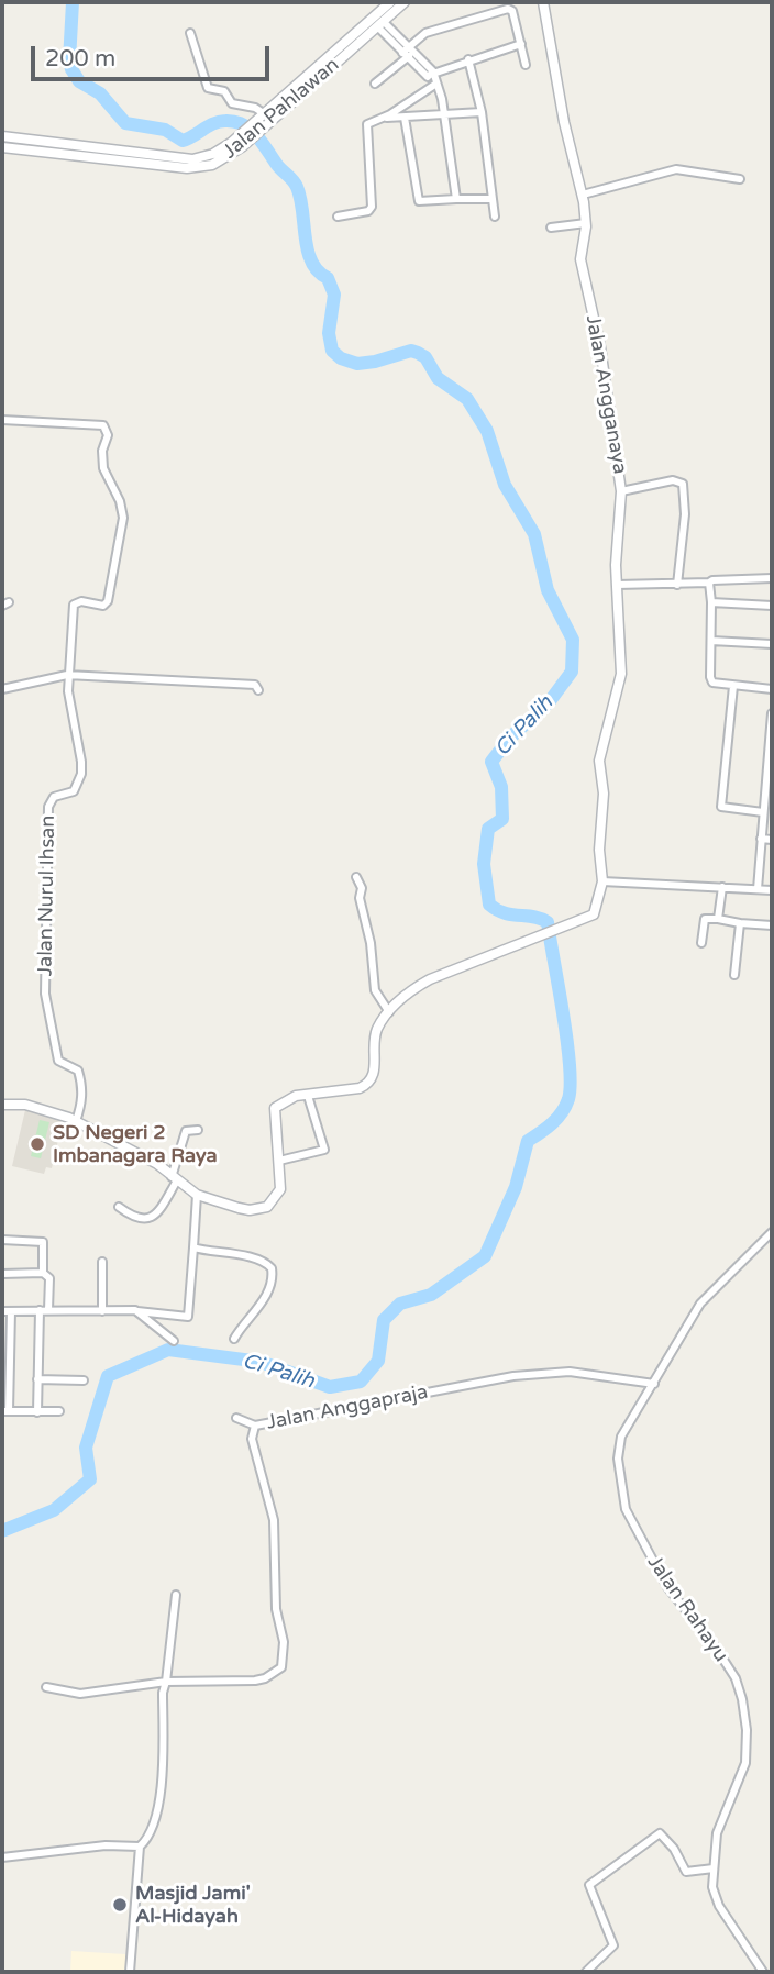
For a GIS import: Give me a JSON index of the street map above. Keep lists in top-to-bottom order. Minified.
{"streets":{"street":["Jalan Pahlawan","Jalan Angganaya","Jalan Nurul Ihsan","Jalan Anggapraja","Jalan Rahayu"]},"crossings":[["Jalan Anggapraja","Jalan Rahayu"]],"water":["Ci Palih"],"places":["SD Negeri 2 Imbanagara Raya","Masjid Jami' Al-Hidayah"],"scale_bar":"200 m"}
